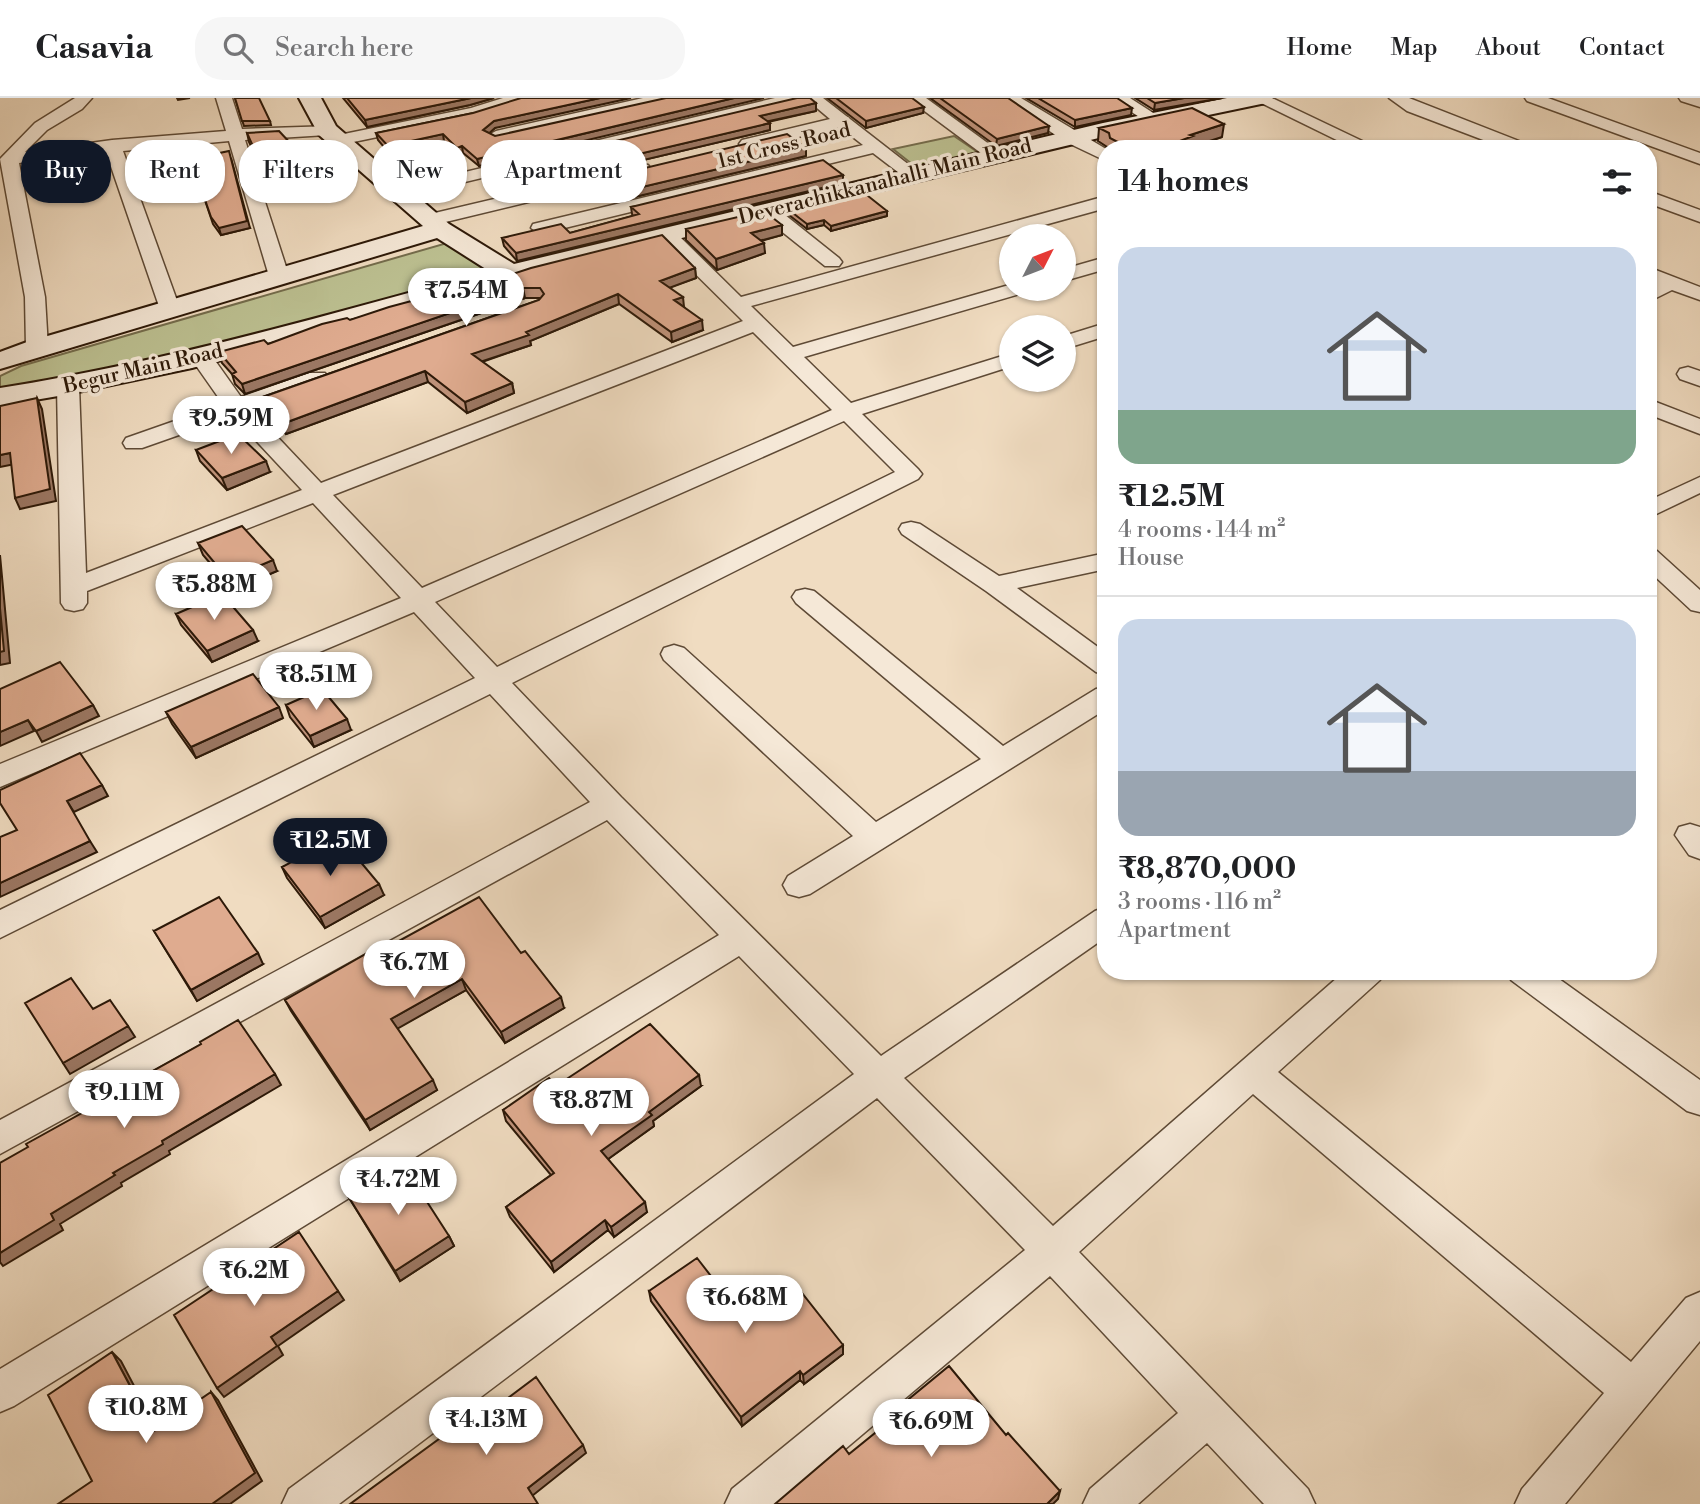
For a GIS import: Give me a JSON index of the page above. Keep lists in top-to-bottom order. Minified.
{"streets":{"street":["1st Cross Road","Deverachikkanahalli Main Road","Begur Main Road"]},"crossings":[["Deverachikkanahalli Main Road","Begur Main Road"]],"north":"top right","page":{"header":"Casavia","search":"Search here","nav":["Home","Map","About","Contact"],"chip":["Buy","Rent","Filters","New","Apartment"],"heading":"14 homes","list":[{"name":"₹12.5M","note":"4 rooms · 144 m² · House"},{"name":"₹8,870,000","note":"3 rooms · 116 m² · Apartment"}],"price":["₹7.54M","₹9.59M","₹5.88M","₹8.51M","₹12.5M","₹6.7M","₹9.11M","₹8.87M","₹4.72M","₹6.2M","₹6.68M","₹10.8M","₹4.13M","₹6.69M"]}}
